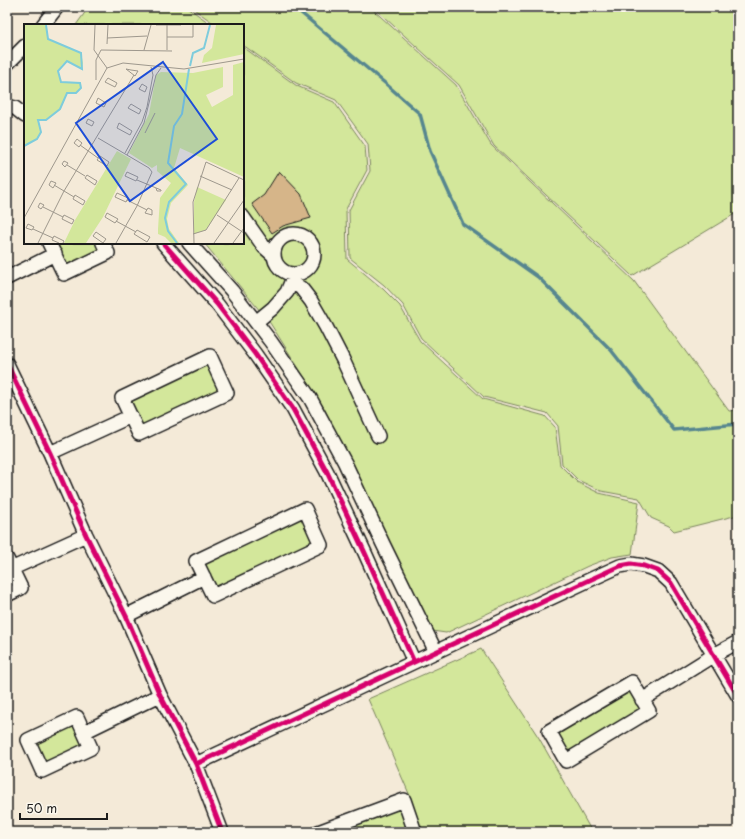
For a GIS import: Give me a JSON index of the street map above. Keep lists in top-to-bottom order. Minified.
{"scale_bar":"50 m"}
